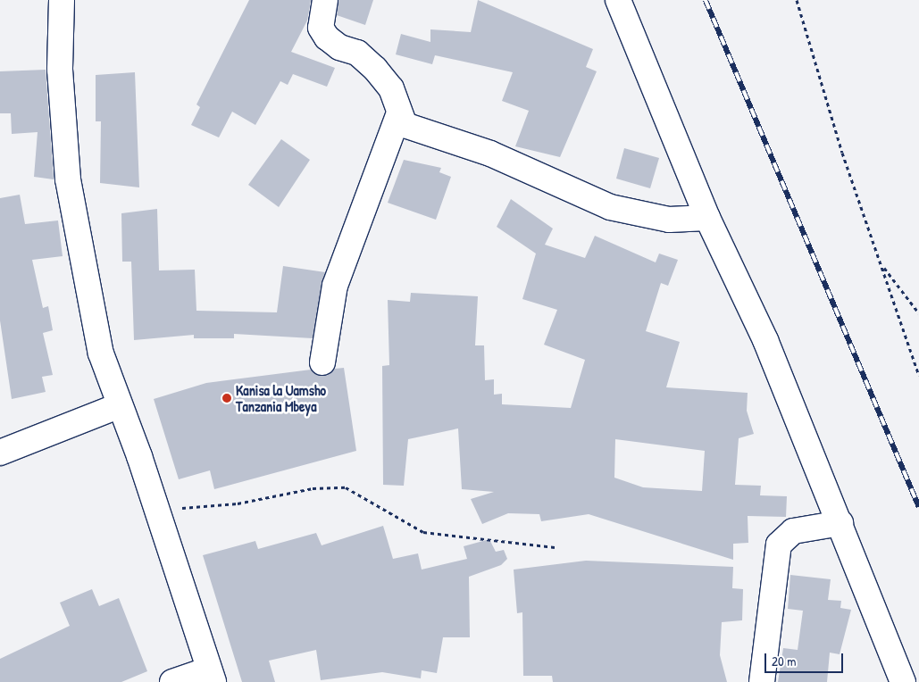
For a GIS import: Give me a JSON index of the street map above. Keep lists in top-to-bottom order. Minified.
{"places":["Kanisa la Uamsho Tanzania Mbeya"],"scale_bar":"20 m"}
